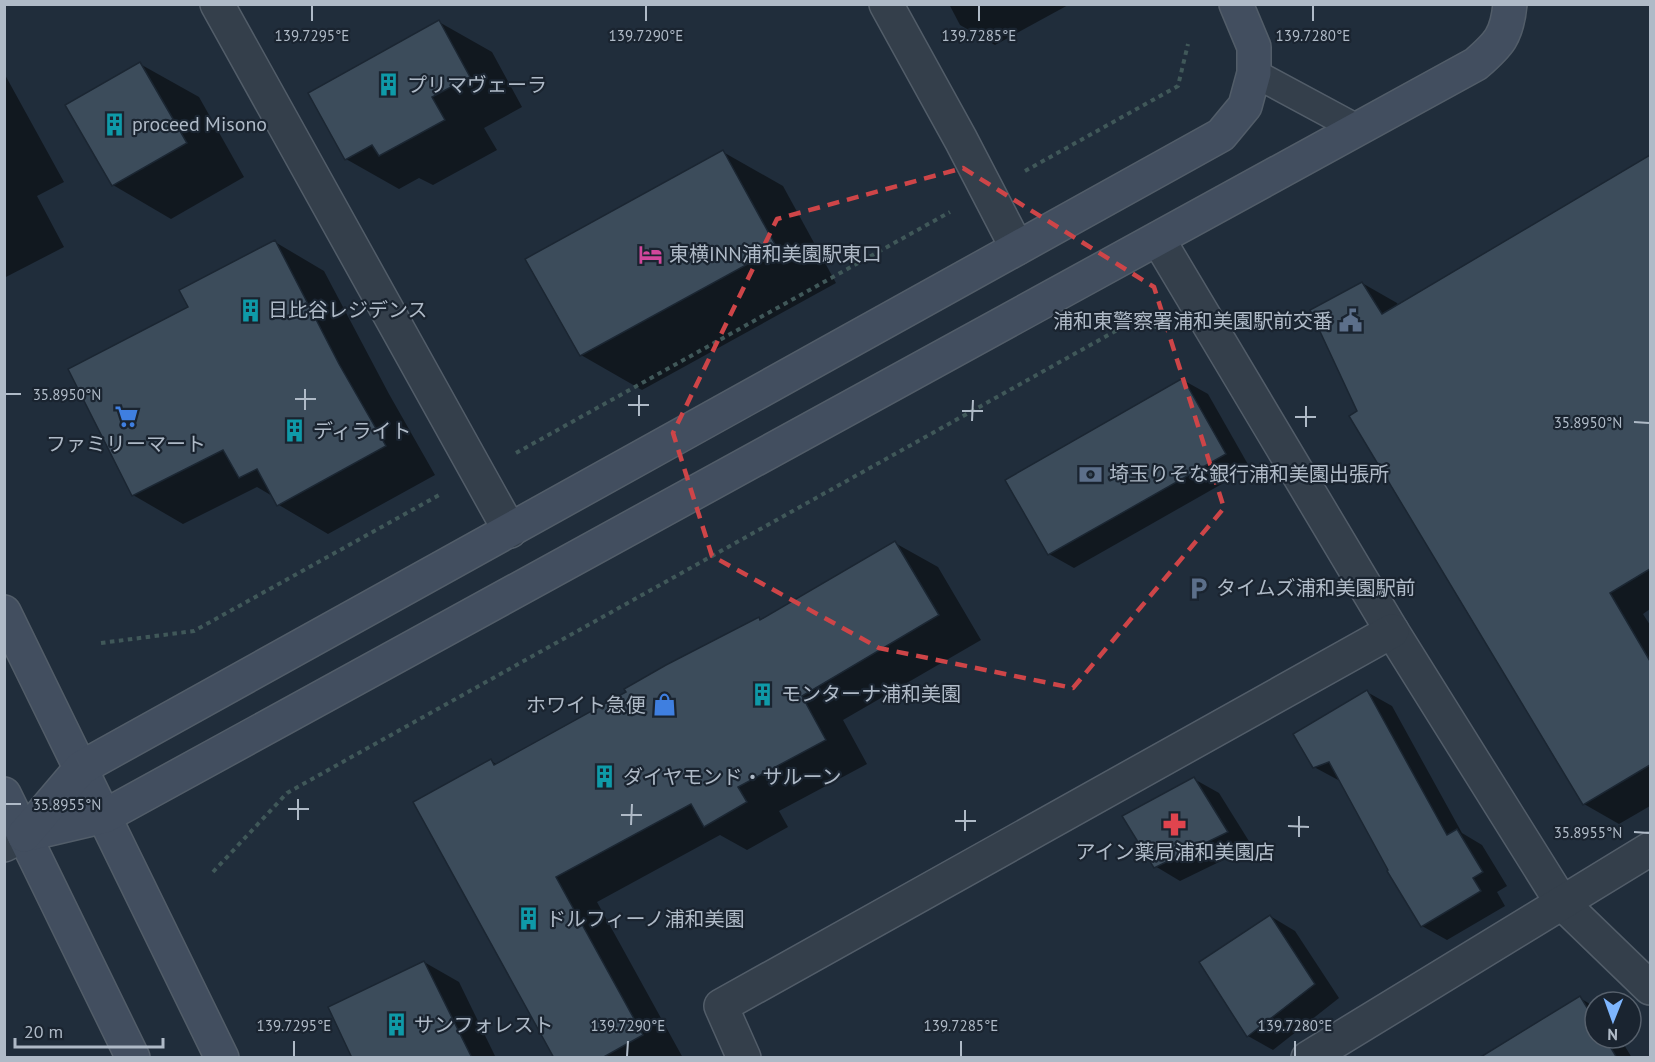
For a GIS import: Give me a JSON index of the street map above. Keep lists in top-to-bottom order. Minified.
{"places":{"building":["プリマヴェーラ","proceed Misono","日比谷レジデンス","ディライト","モンターナ浦和美園","ダイヤモンド・サルーン","ドルフィーノ浦和美園","サンフォレスト"],"hotel":["東横INN浦和美園駅東口"],"public building":["浦和東警察署浦和美園駅前交番"],"supermarket":["ファミリーマート"],"bank":["埼玉りそな銀行浦和美園出張所"],"parking":["タイムズ浦和美園駅前"],"shop":["ホワイト急便"],"pharmacy":["アイン薬局浦和美園店"]},"scale_bar":"20 m","north":"bottom","coordinates":["139.7295°E","139.7290°E","139.7285°E","139.7280°E","35.8950°N","35.8955°N"]}
